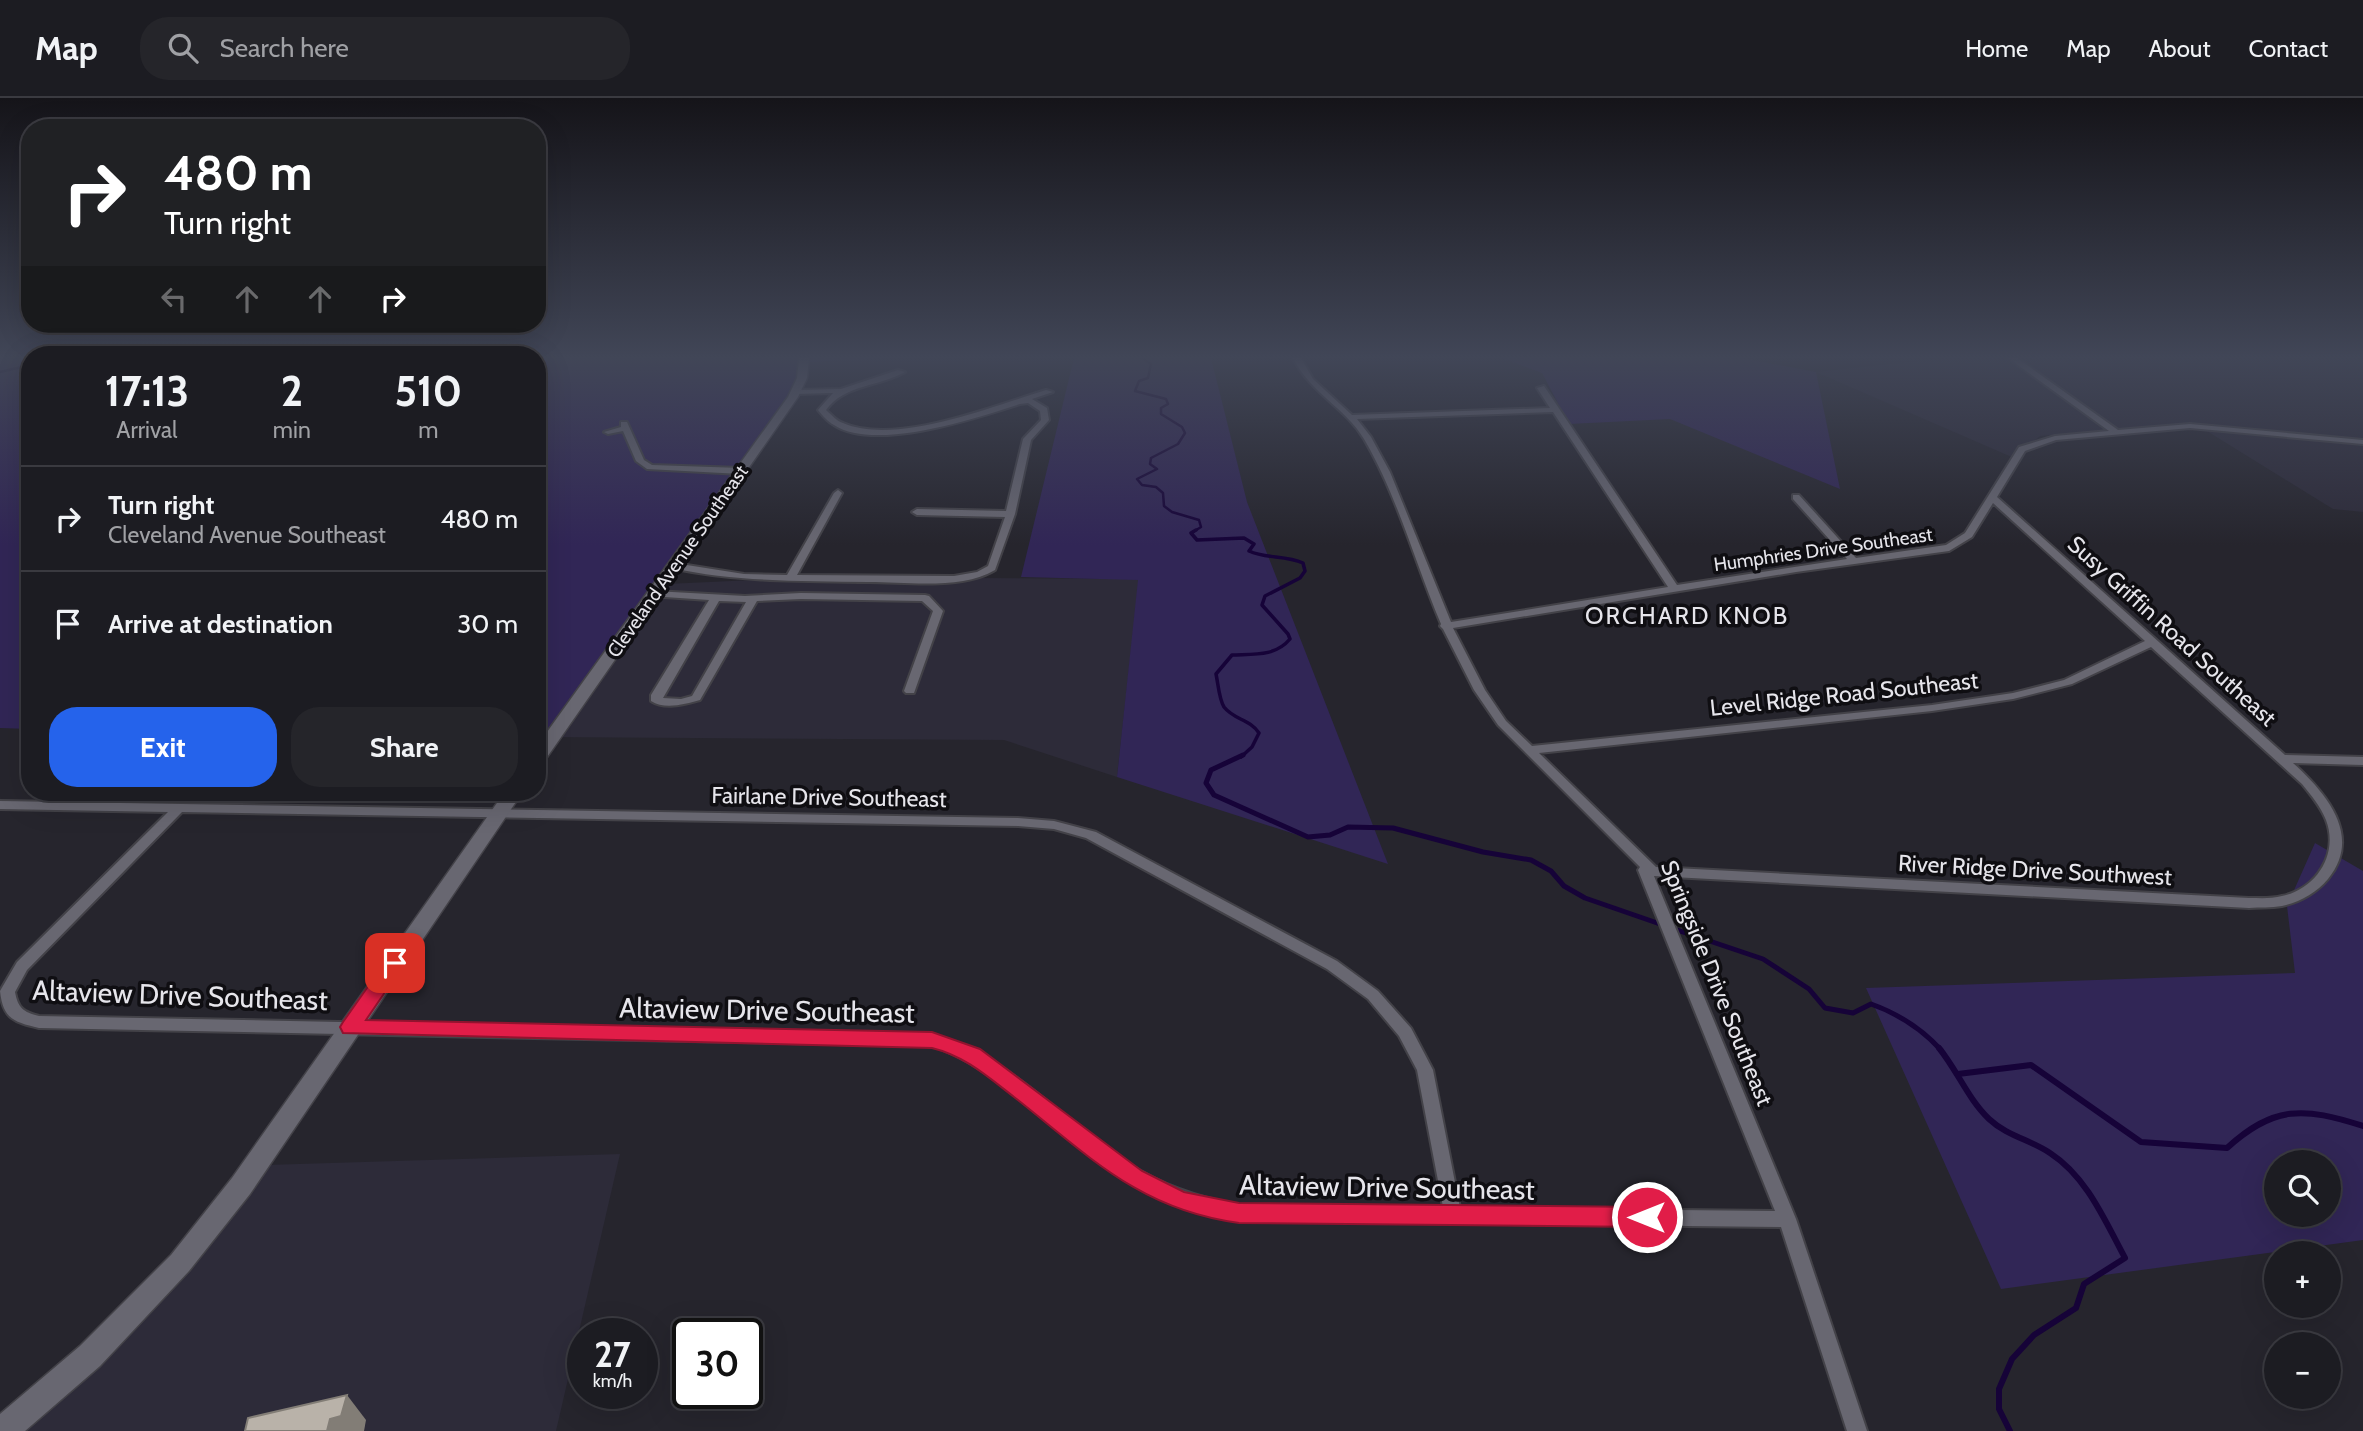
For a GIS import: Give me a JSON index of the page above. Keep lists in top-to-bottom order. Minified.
{"streets":{"main road":["Cleveland Avenue Southeast"],"street":["Humphries Drive Southeast","Susy Griffin Road Southeast","Level Ridge Road Southeast","Fairlane Drive Southeast","River Ridge Drive Southwest","Springside Drive Southeast","Altaview Drive Southeast"]},"crossings":[["Humphries Drive Southeast","Susy Griffin Road Southeast"],["Humphries Drive Southeast","Springside Drive Southeast"],["Susy Griffin Road Southeast","Level Ridge Road Southeast"],["Susy Griffin Road Southeast","River Ridge Drive Southwest"],["Level Ridge Road Southeast","Springside Drive Southeast"],["Fairlane Drive Southeast","Altaview Drive Southeast"],["River Ridge Drive Southwest","Springside Drive Southeast"],["Springside Drive Southeast","Altaview Drive Southeast"]],"districts":["ORCHARD KNOB"],"page":{"header":"Map","search":"Search here","nav":["Home","Map","About","Contact"],"turn":["480 m","Turn right"],"eta":["17:13","Arrival","2","min","510","m"],"list":[{"name":"Turn right","note":"Cleveland Avenue Southeast","value":"480 m"},{"name":"Arrive at destination","value":"30 m"}],"buttons":["Exit","Share"],"map_buttons":["+","−"],"speed":"27 km/h","limit":"30"}}
